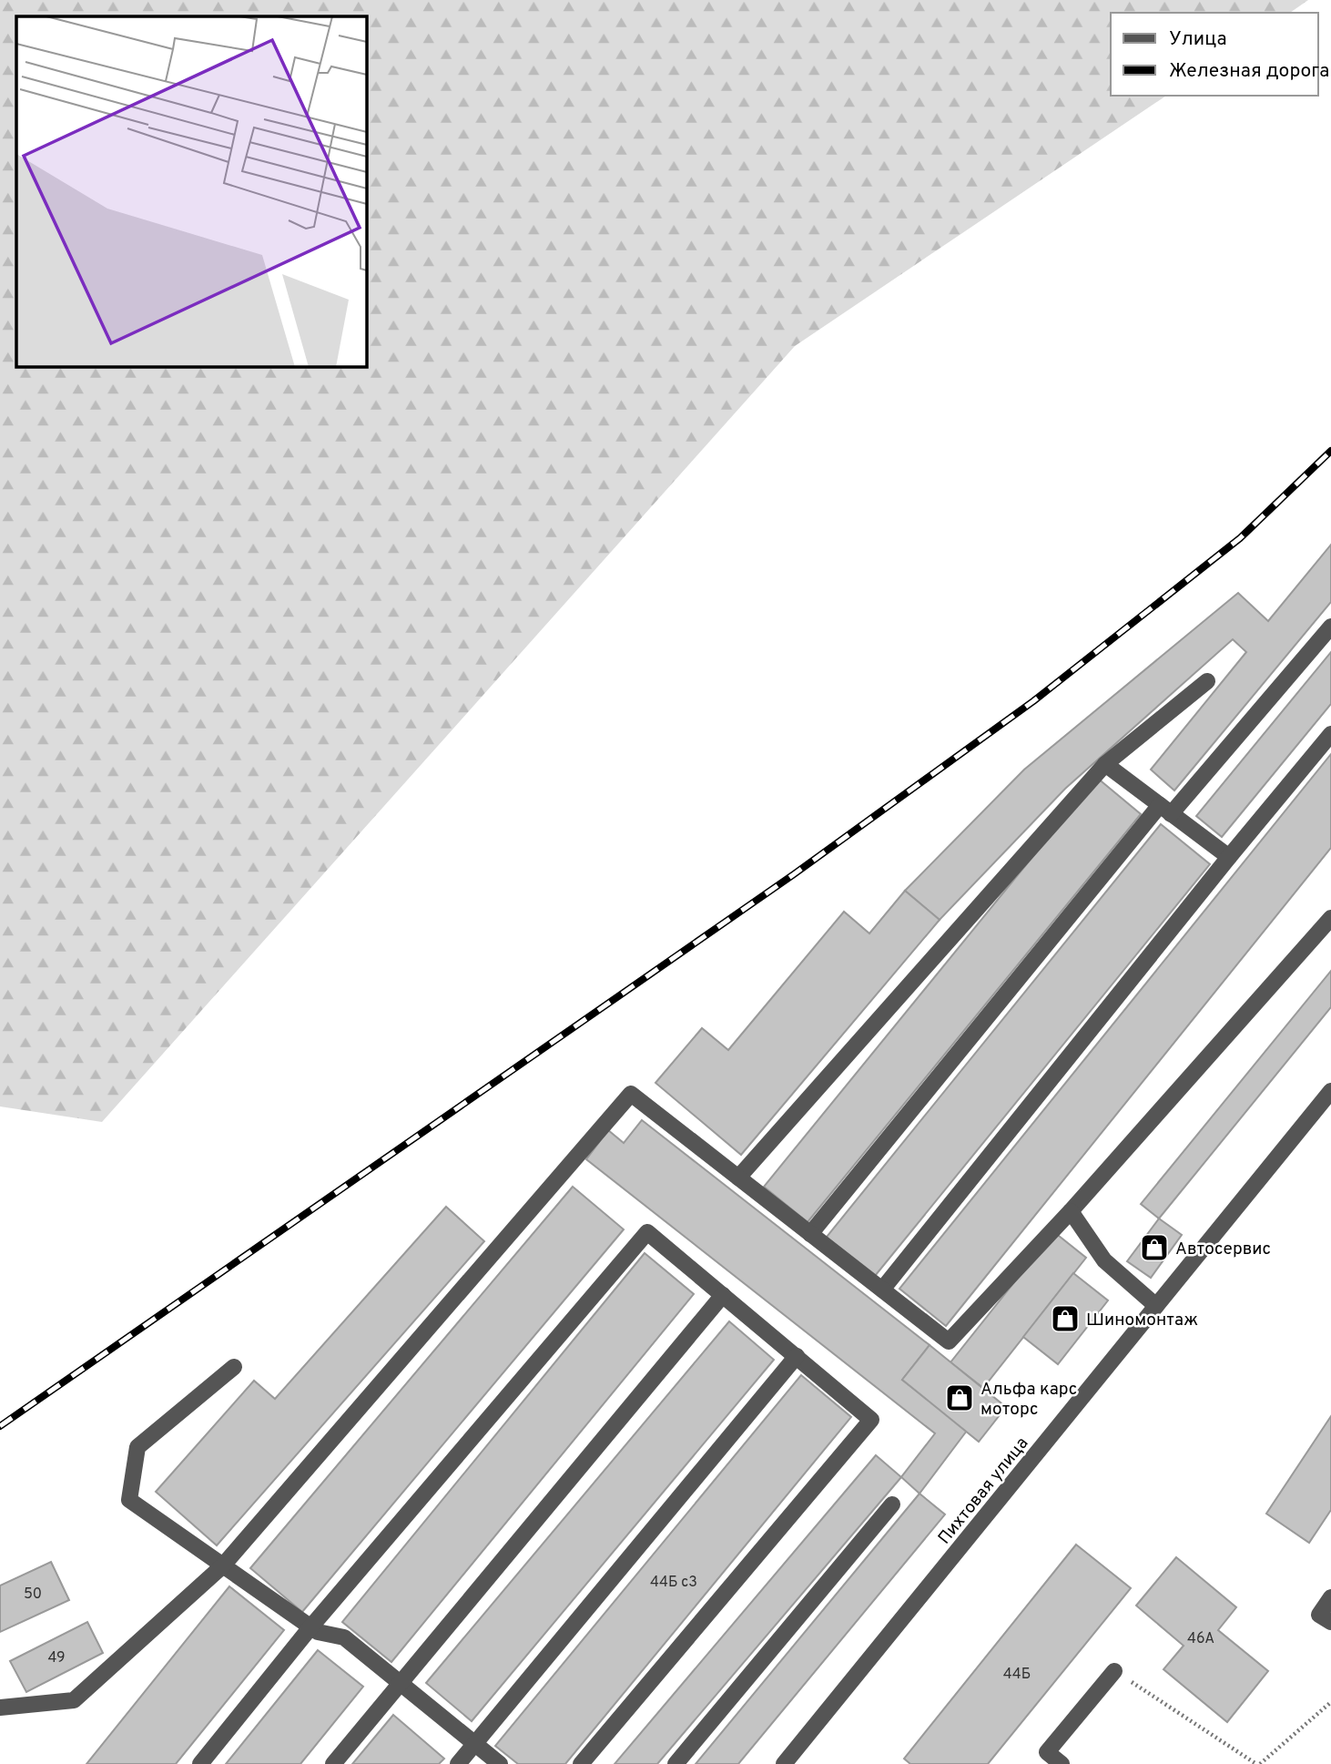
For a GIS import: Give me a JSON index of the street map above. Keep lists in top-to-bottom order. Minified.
{"streets":{"street":["Пихтовая улица"]},"places":{"shop":["Автосервис","Шиномонтаж","Альфа карс моторс"]},"house_numbers":["44Б с3","50","46А","49","44Б"],"legend":["Улица","Железная дорога"]}
